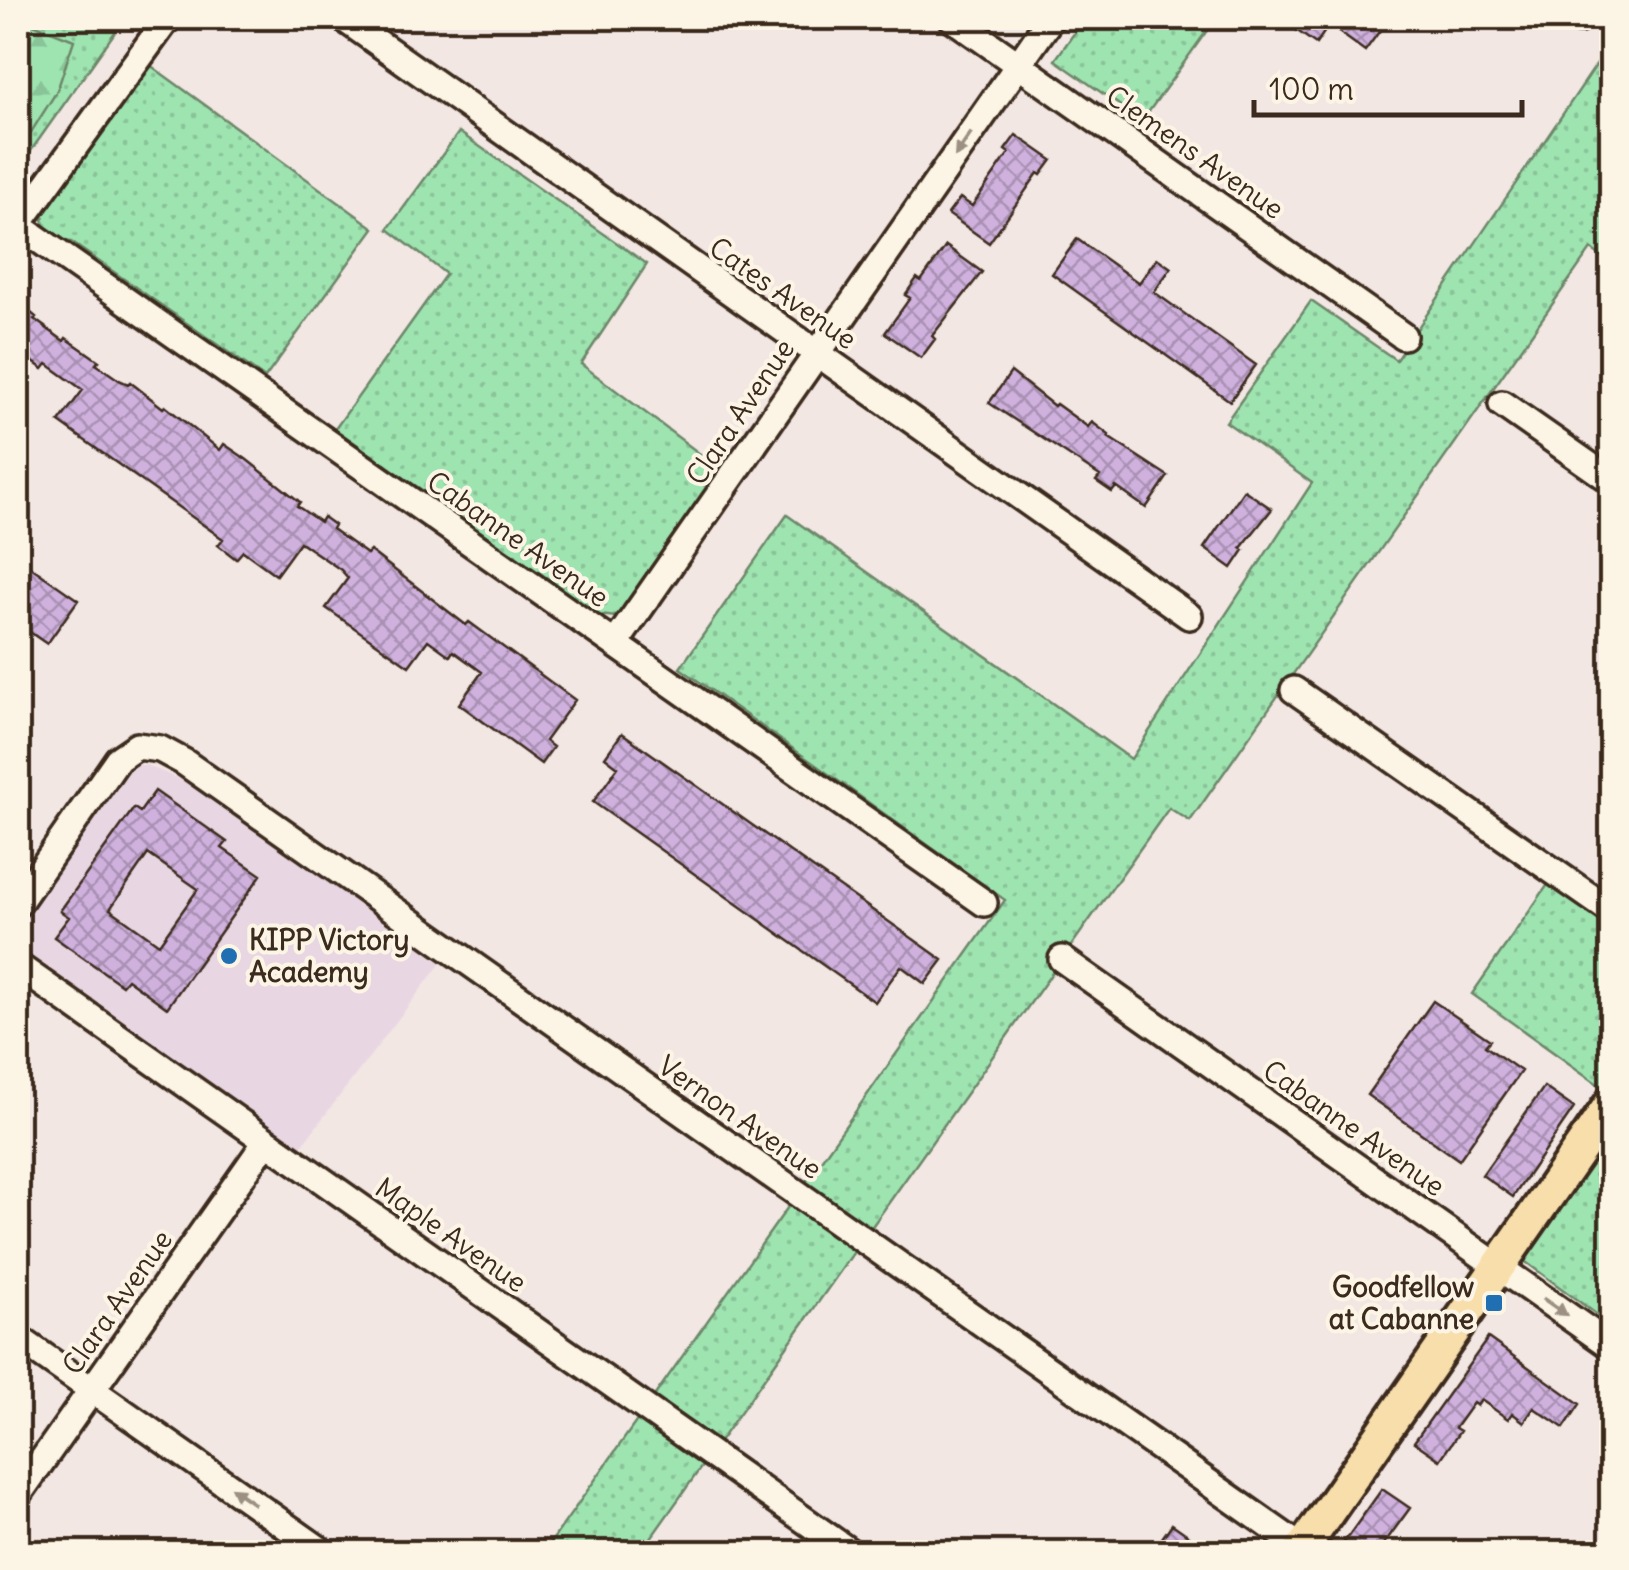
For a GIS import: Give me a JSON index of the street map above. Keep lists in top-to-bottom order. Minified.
{"streets":{"street":["Clemens Avenue","Cates Avenue","Clara Avenue","Cabanne Avenue","Vernon Avenue","Maple Avenue"]},"crossings":[["Clemens Avenue","Clara Avenue"],["Cates Avenue","Clara Avenue"],["Clara Avenue","Cabanne Avenue"],["Clara Avenue","Maple Avenue"]],"places":{"other":["KIPP Victory Academy"],"transit":["Goodfellow at Cabanne"]},"scale_bar":"100 m"}
